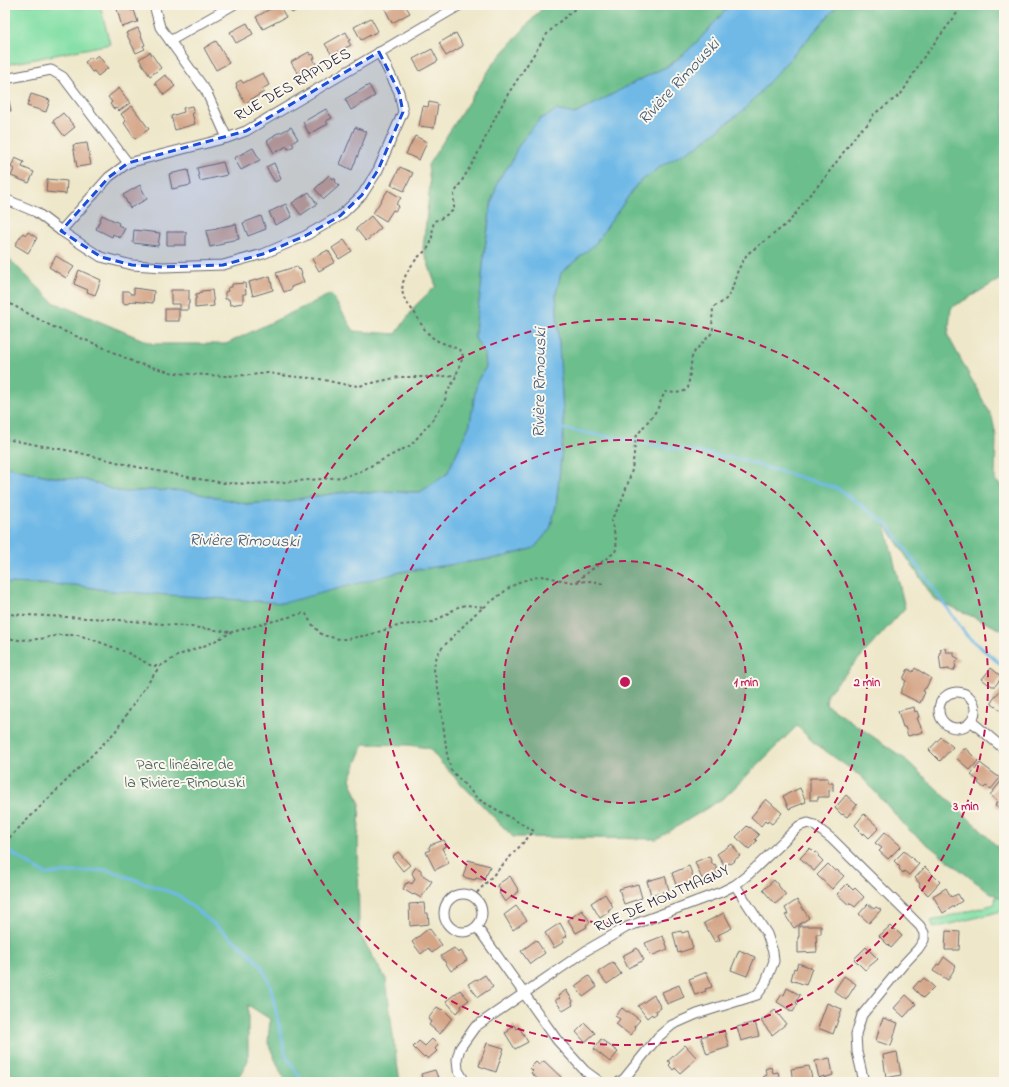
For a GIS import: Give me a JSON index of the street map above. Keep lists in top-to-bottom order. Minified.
{"streets":{"street":["RUE DES RAPIDES","RUE DE MONTMAGNY"]},"water":["Rivière Rimouski"],"parks":["Parc linéaire de la Rivière-Rimouski"],"rings":["1 min","2 min","3 min"]}
